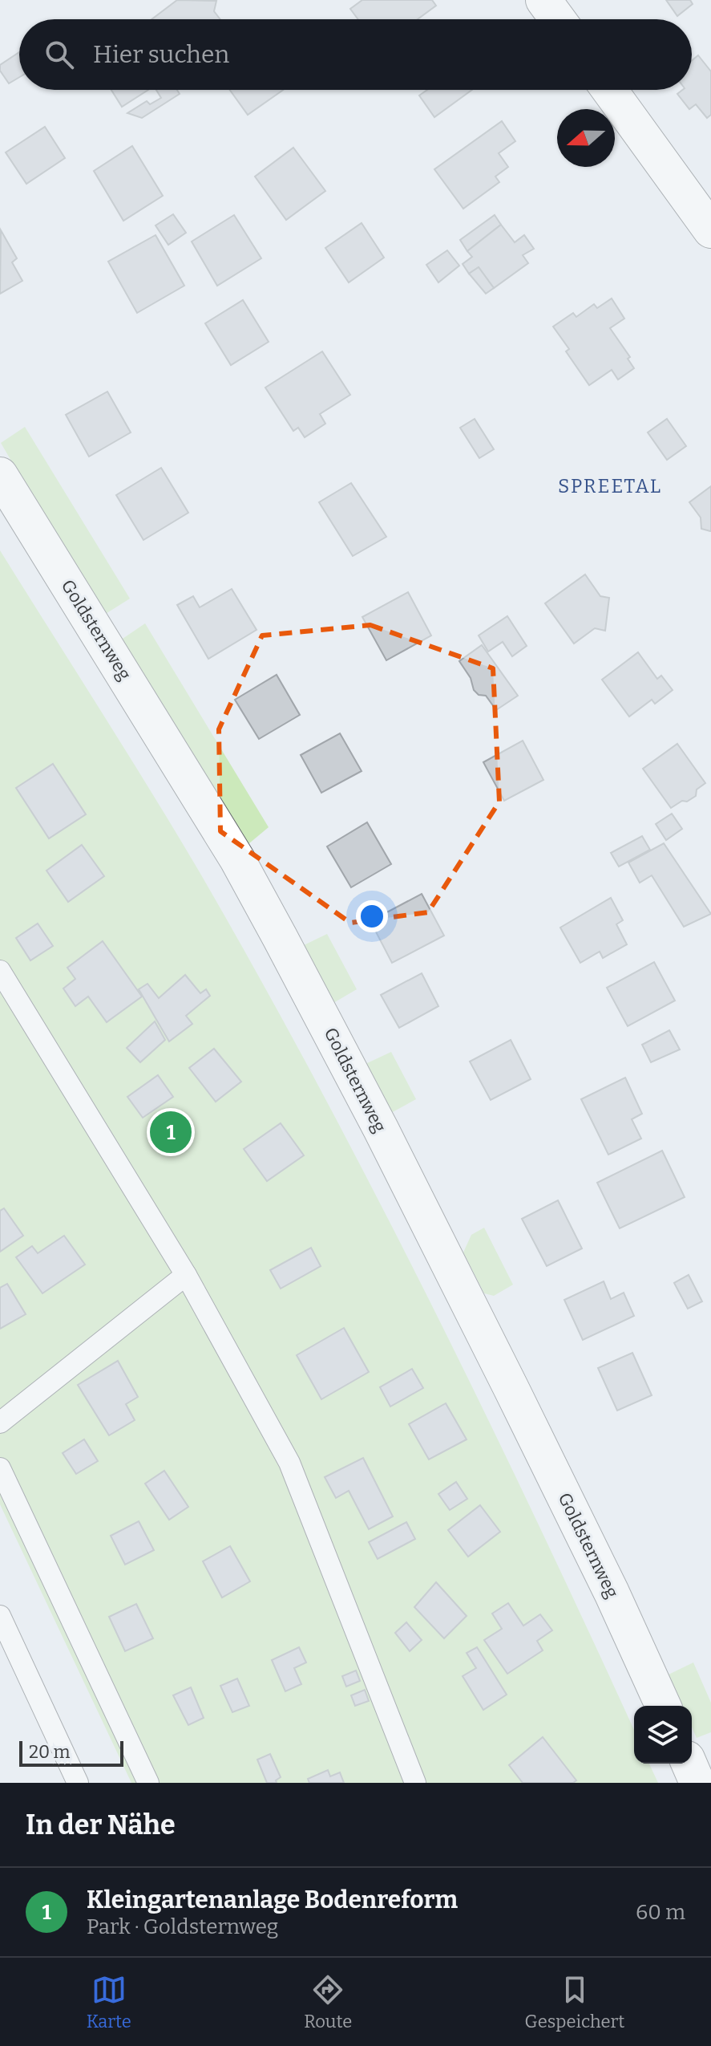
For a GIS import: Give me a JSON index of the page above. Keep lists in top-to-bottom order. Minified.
{"streets":{"street":["Goldsternweg"]},"districts":["SPREETAL"],"scale_bar":"20 m","north":"left","page":{"search":"Hier suchen","pins":"1","scale":"20 m","heading":"In der Nähe","list":[{"mark":"1","name":"Kleingartenanlage Bodenreform","note":"Park · Goldsternweg","value":"60 m"}],"nav":["Karte","Route","Gespeichert"]}}
